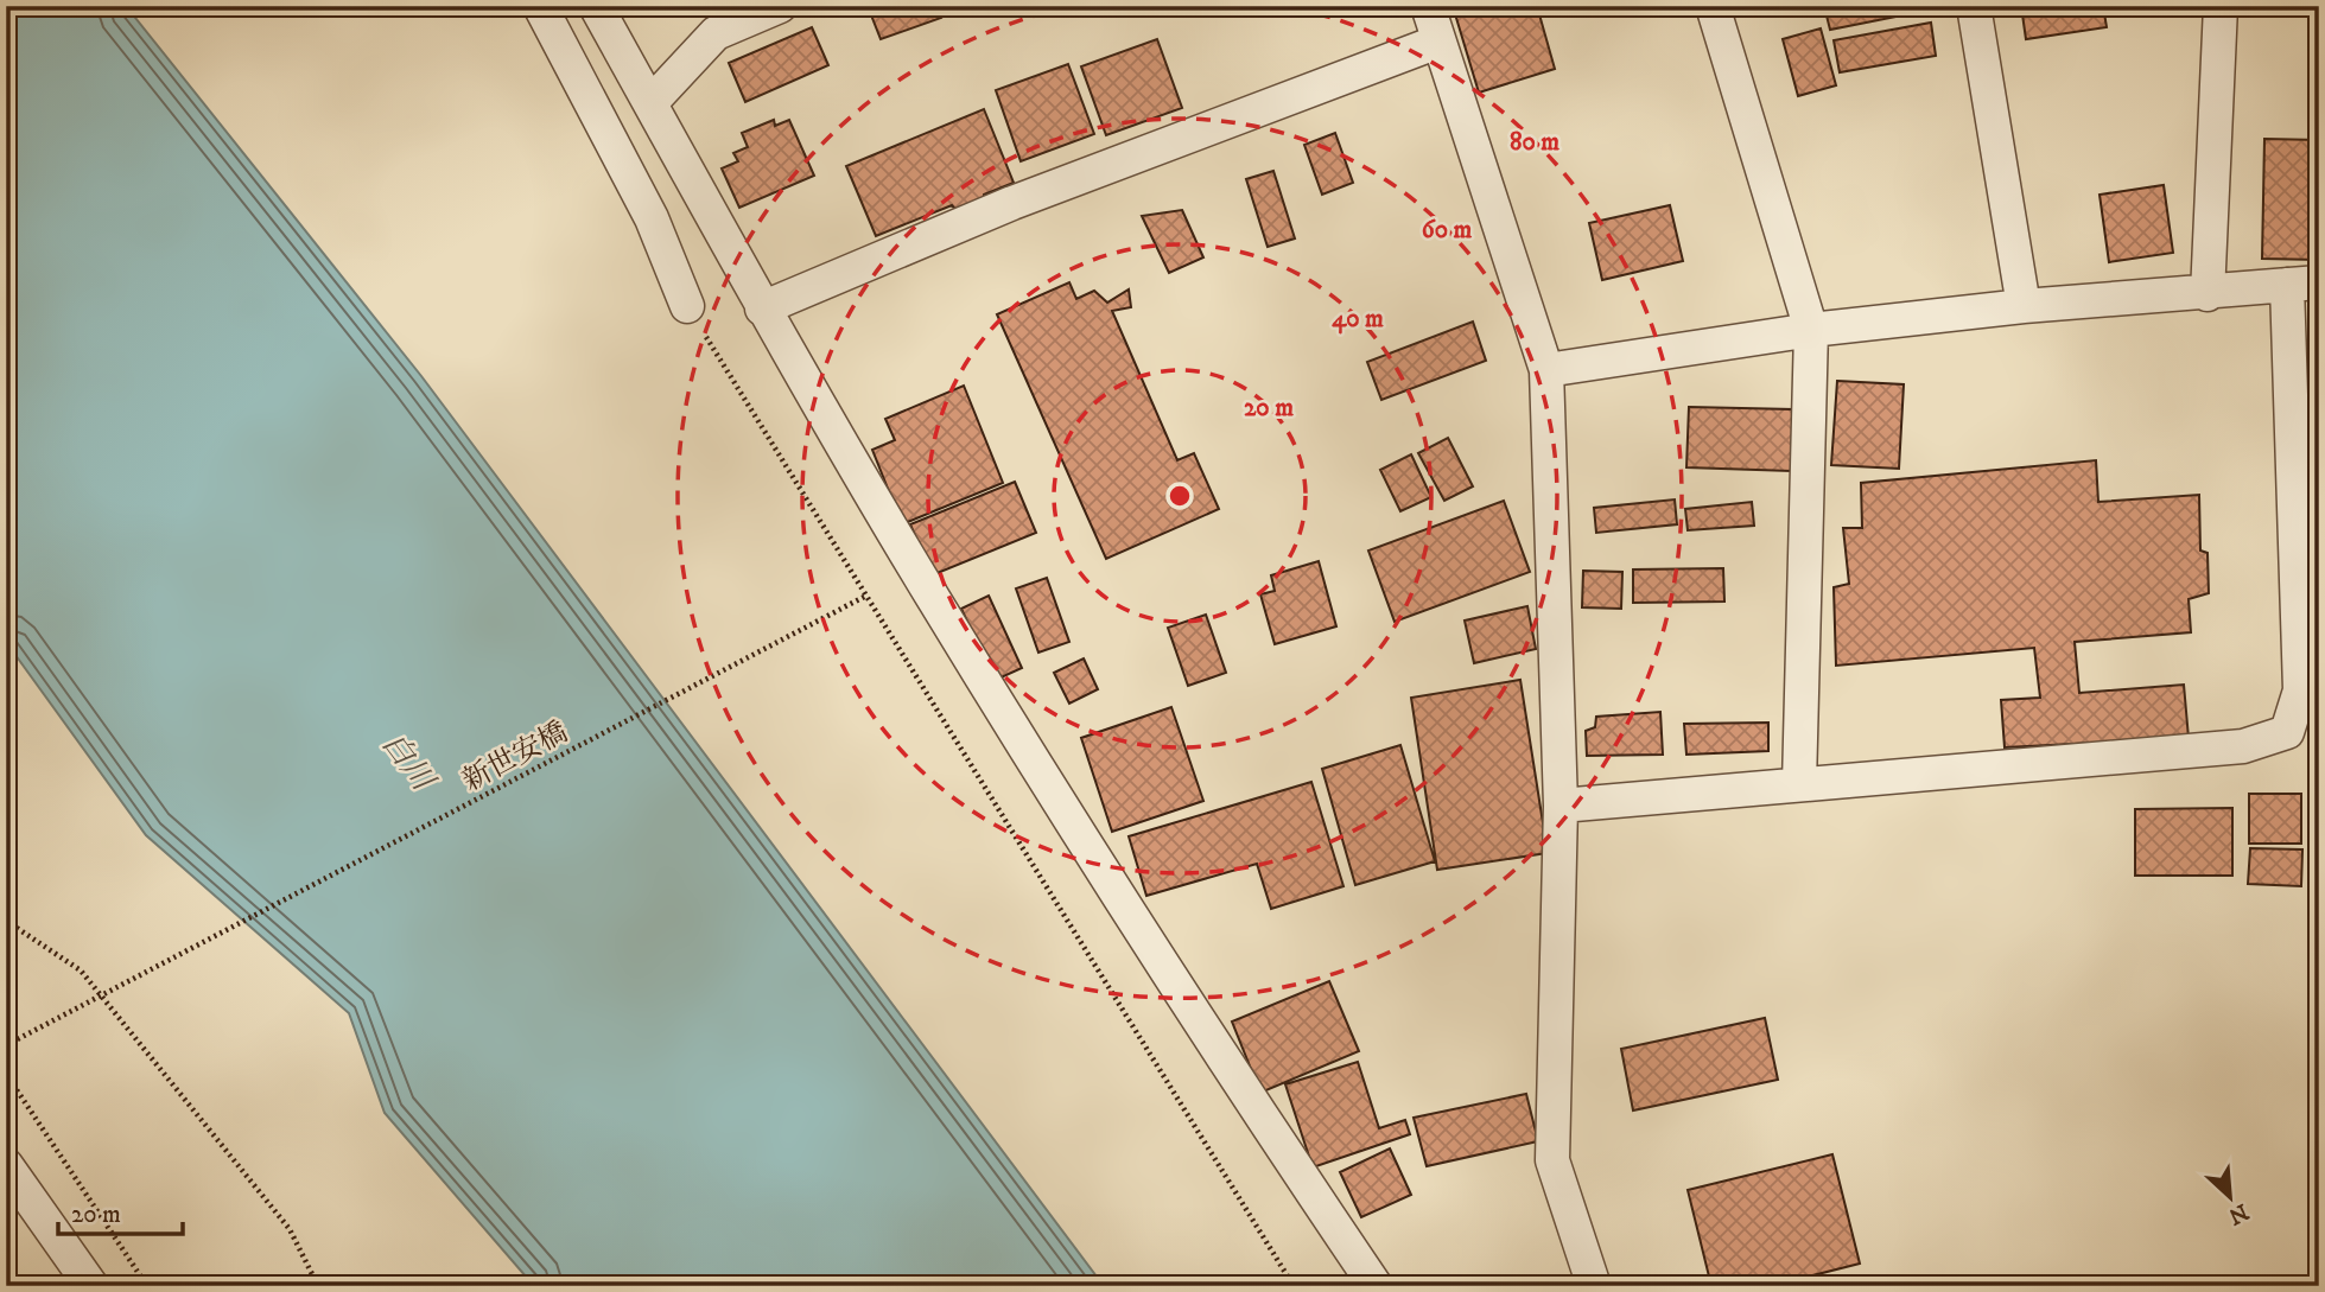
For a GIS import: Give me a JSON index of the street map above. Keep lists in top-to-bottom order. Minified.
{"streets":{"path":["新世安橋"]},"water":["白川"],"scale_bar":"20 m","north":"bottom right","rings":["80 m","60 m","40 m","20 m"]}
